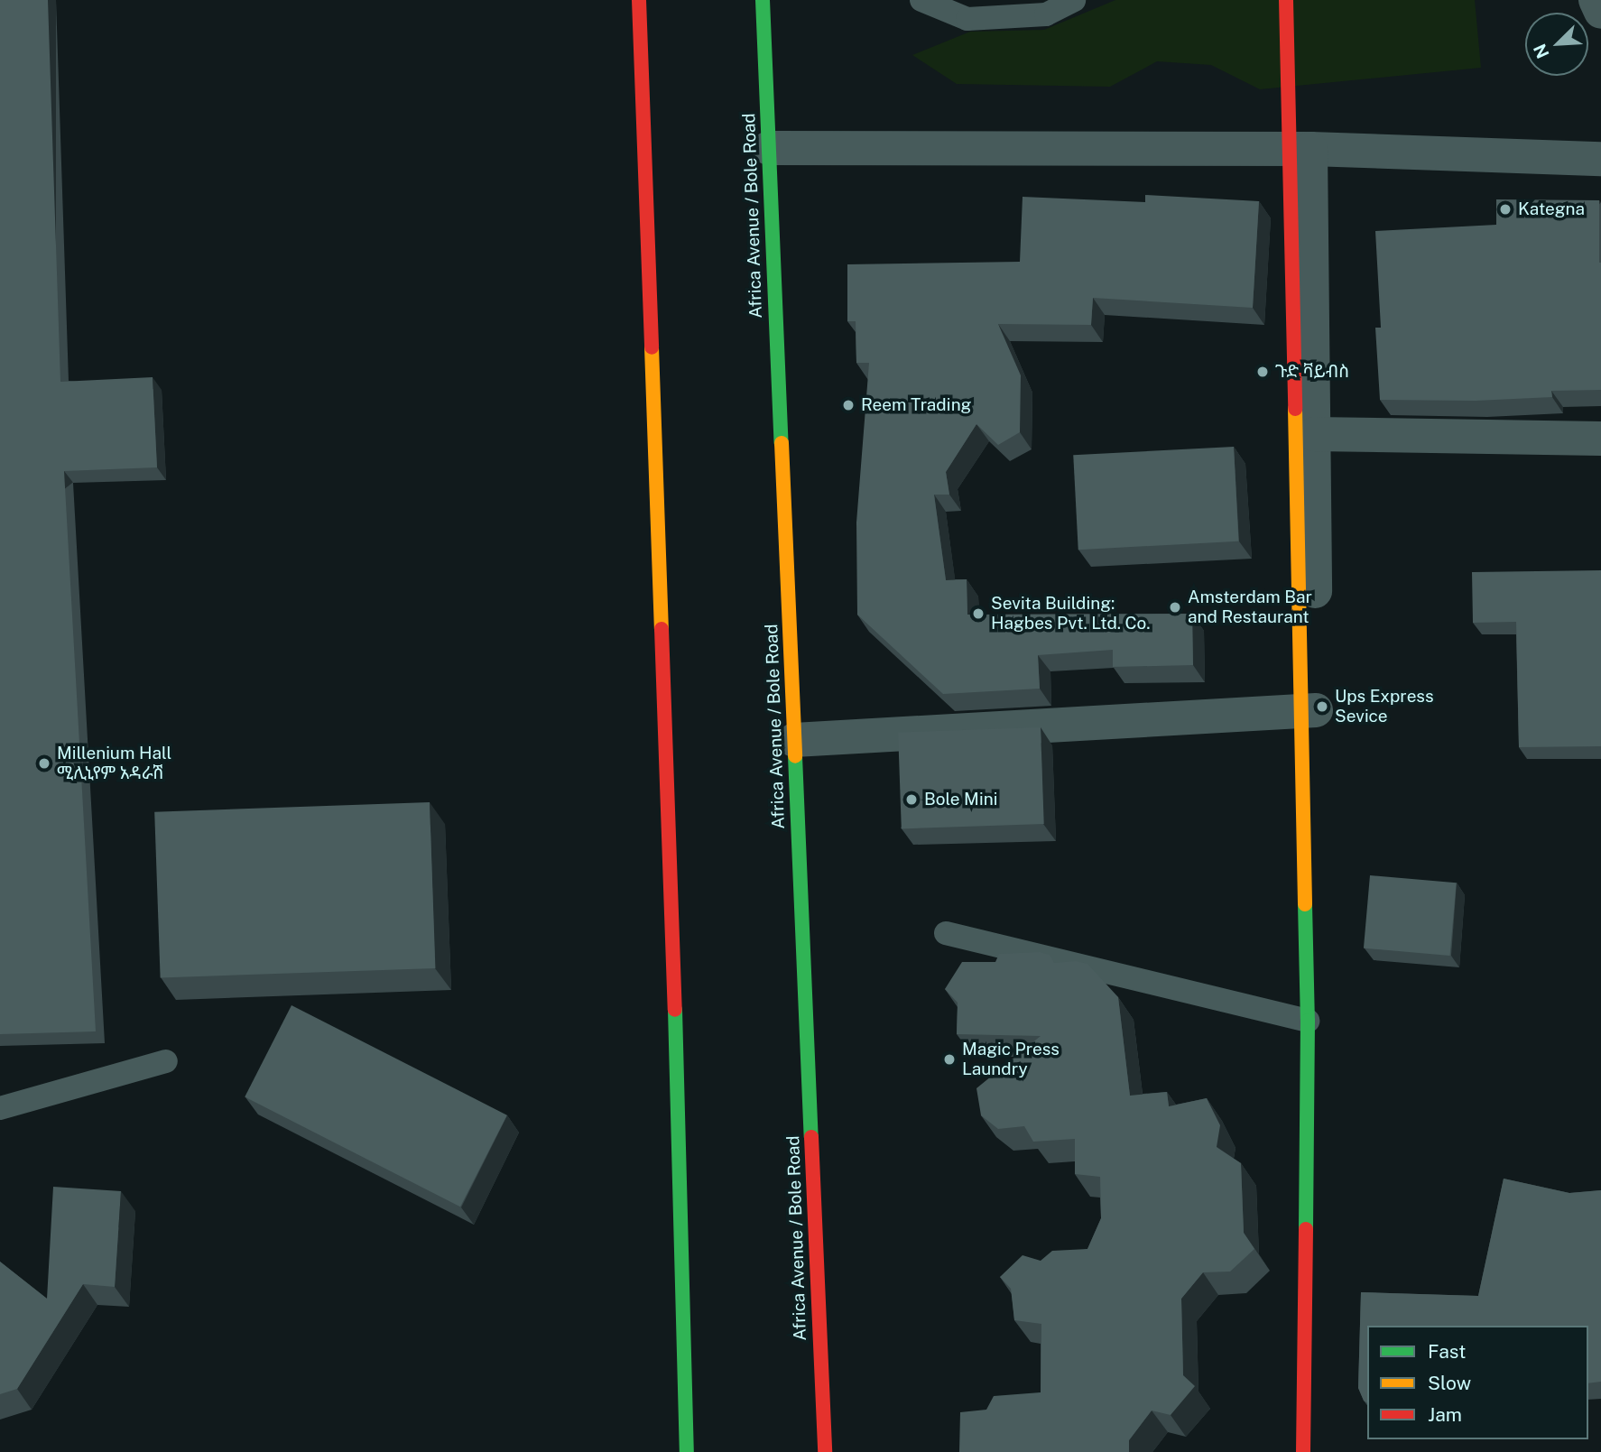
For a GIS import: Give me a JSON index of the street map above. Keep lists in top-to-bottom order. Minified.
{"streets":{"main road":["Africa Avenue / Bole Road"]},"places":["Kategna","ጉድ ቫይብስ","Reem Trading","Amsterdam Bar and Restaurant","Sevita Building: Hagbes Pvt. Ltd. Co.","Ups Express Sevice","Millenium Hall ሚሊኒየም አዳራሽ","Bole Mini","Magic Press Laundry"],"legend":["Fast","Slow","Jam"],"north":"bottom left"}
